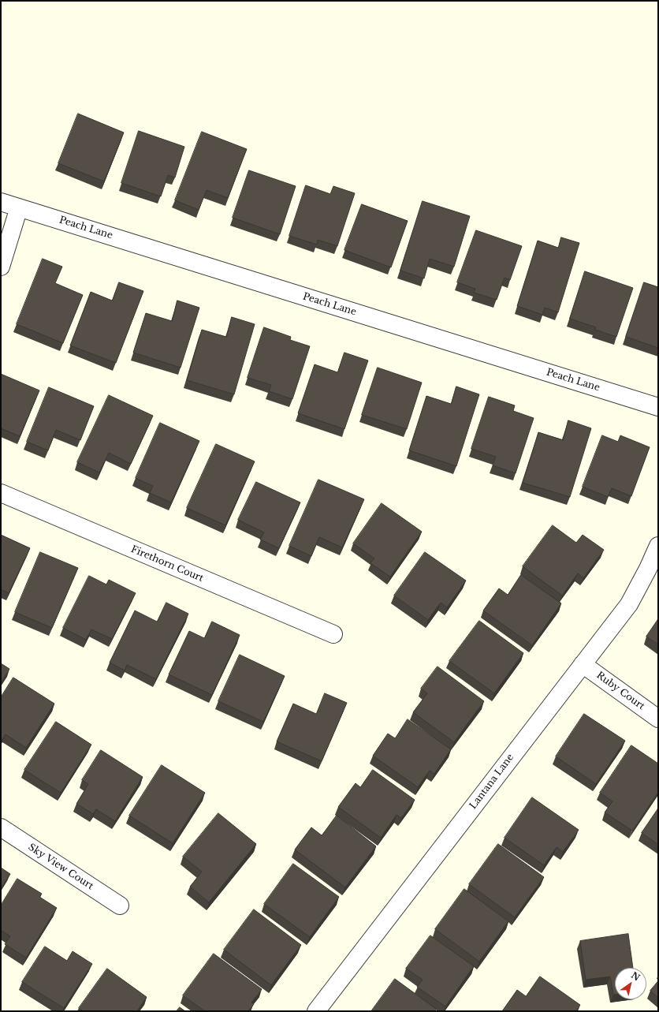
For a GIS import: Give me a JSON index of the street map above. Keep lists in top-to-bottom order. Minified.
{"streets":{"street":["Peach Lane","Firethorn Court","Ruby Court","Lantana Lane","Sky View Court"]},"crossings":[["Ruby Court","Lantana Lane"]],"north":"top right"}
